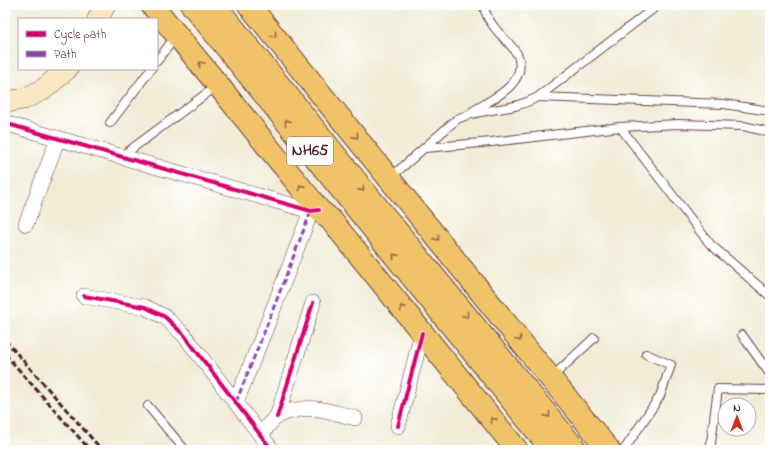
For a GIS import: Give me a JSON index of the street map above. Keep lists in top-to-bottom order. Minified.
{"streets":{"main road":["NH65"]},"legend":["Cycle path","Path"],"north":"top"}
